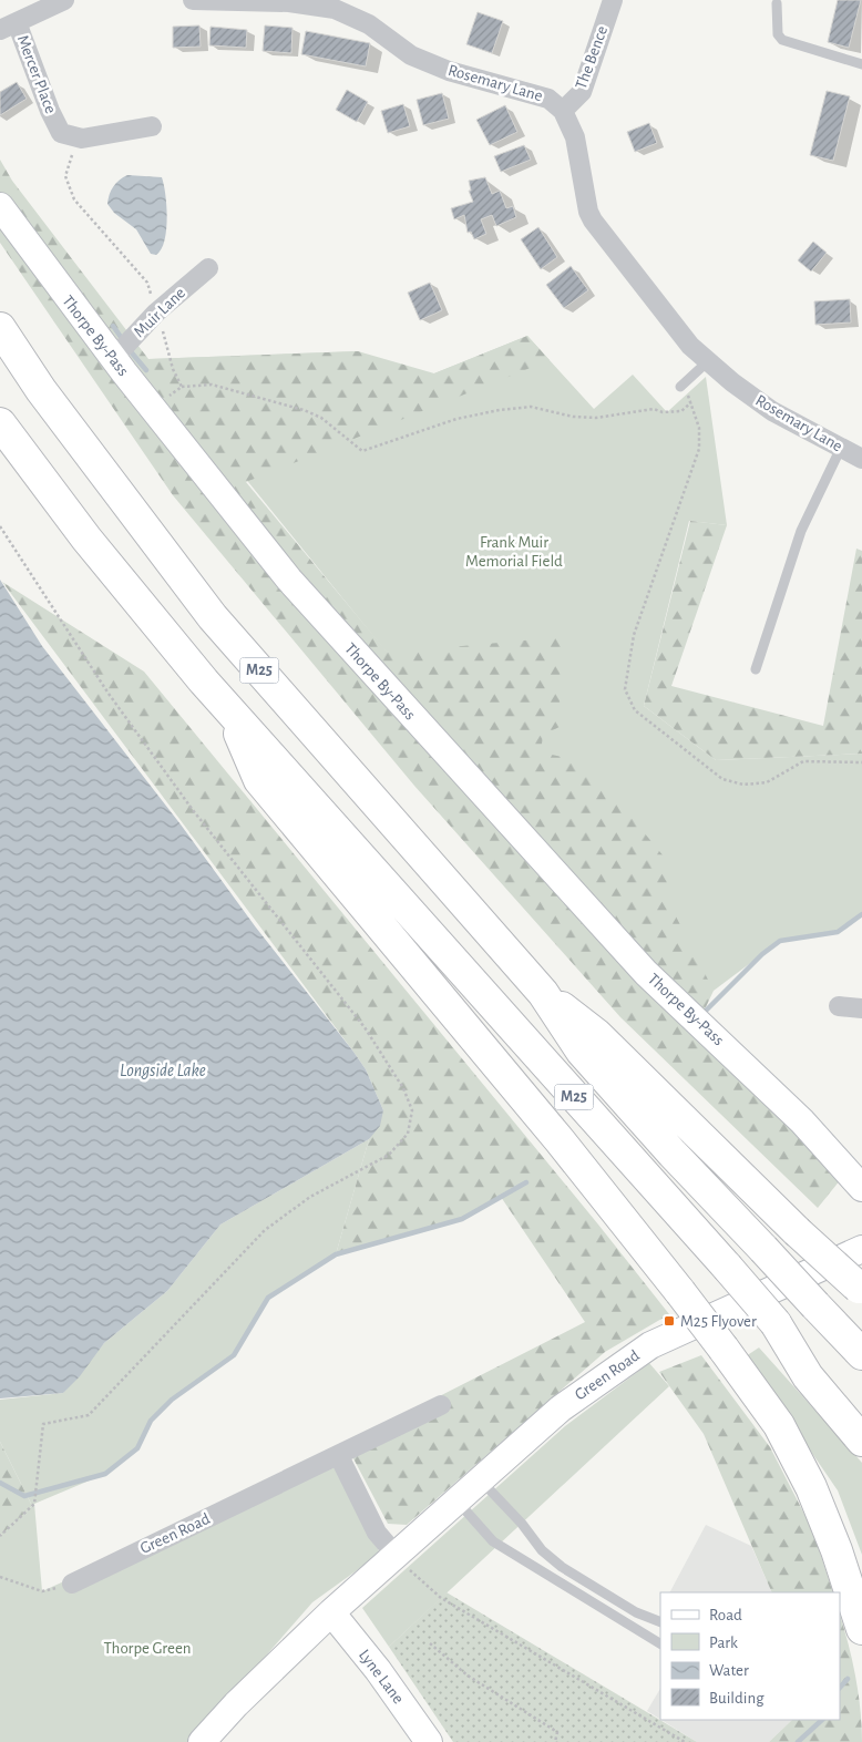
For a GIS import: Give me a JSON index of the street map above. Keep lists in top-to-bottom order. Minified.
{"streets":{"highway":["M25"],"main road":["Thorpe By-Pass","Green Road","Lyne Lane"],"street":["The Bence","Mercer Place","Rosemary Lane","Muir Lane"]},"crossings":[["The Bence","Rosemary Lane"],["Muir Lane","Thorpe By-Pass"],["Green Road","Lyne Lane"]],"water":["Longside Lake"],"parks":["Frank Muir Memorial Field","Thorpe Green"],"places":{"transit":["M25 Flyover"]},"legend":["Road","Park","Water","Building"]}
